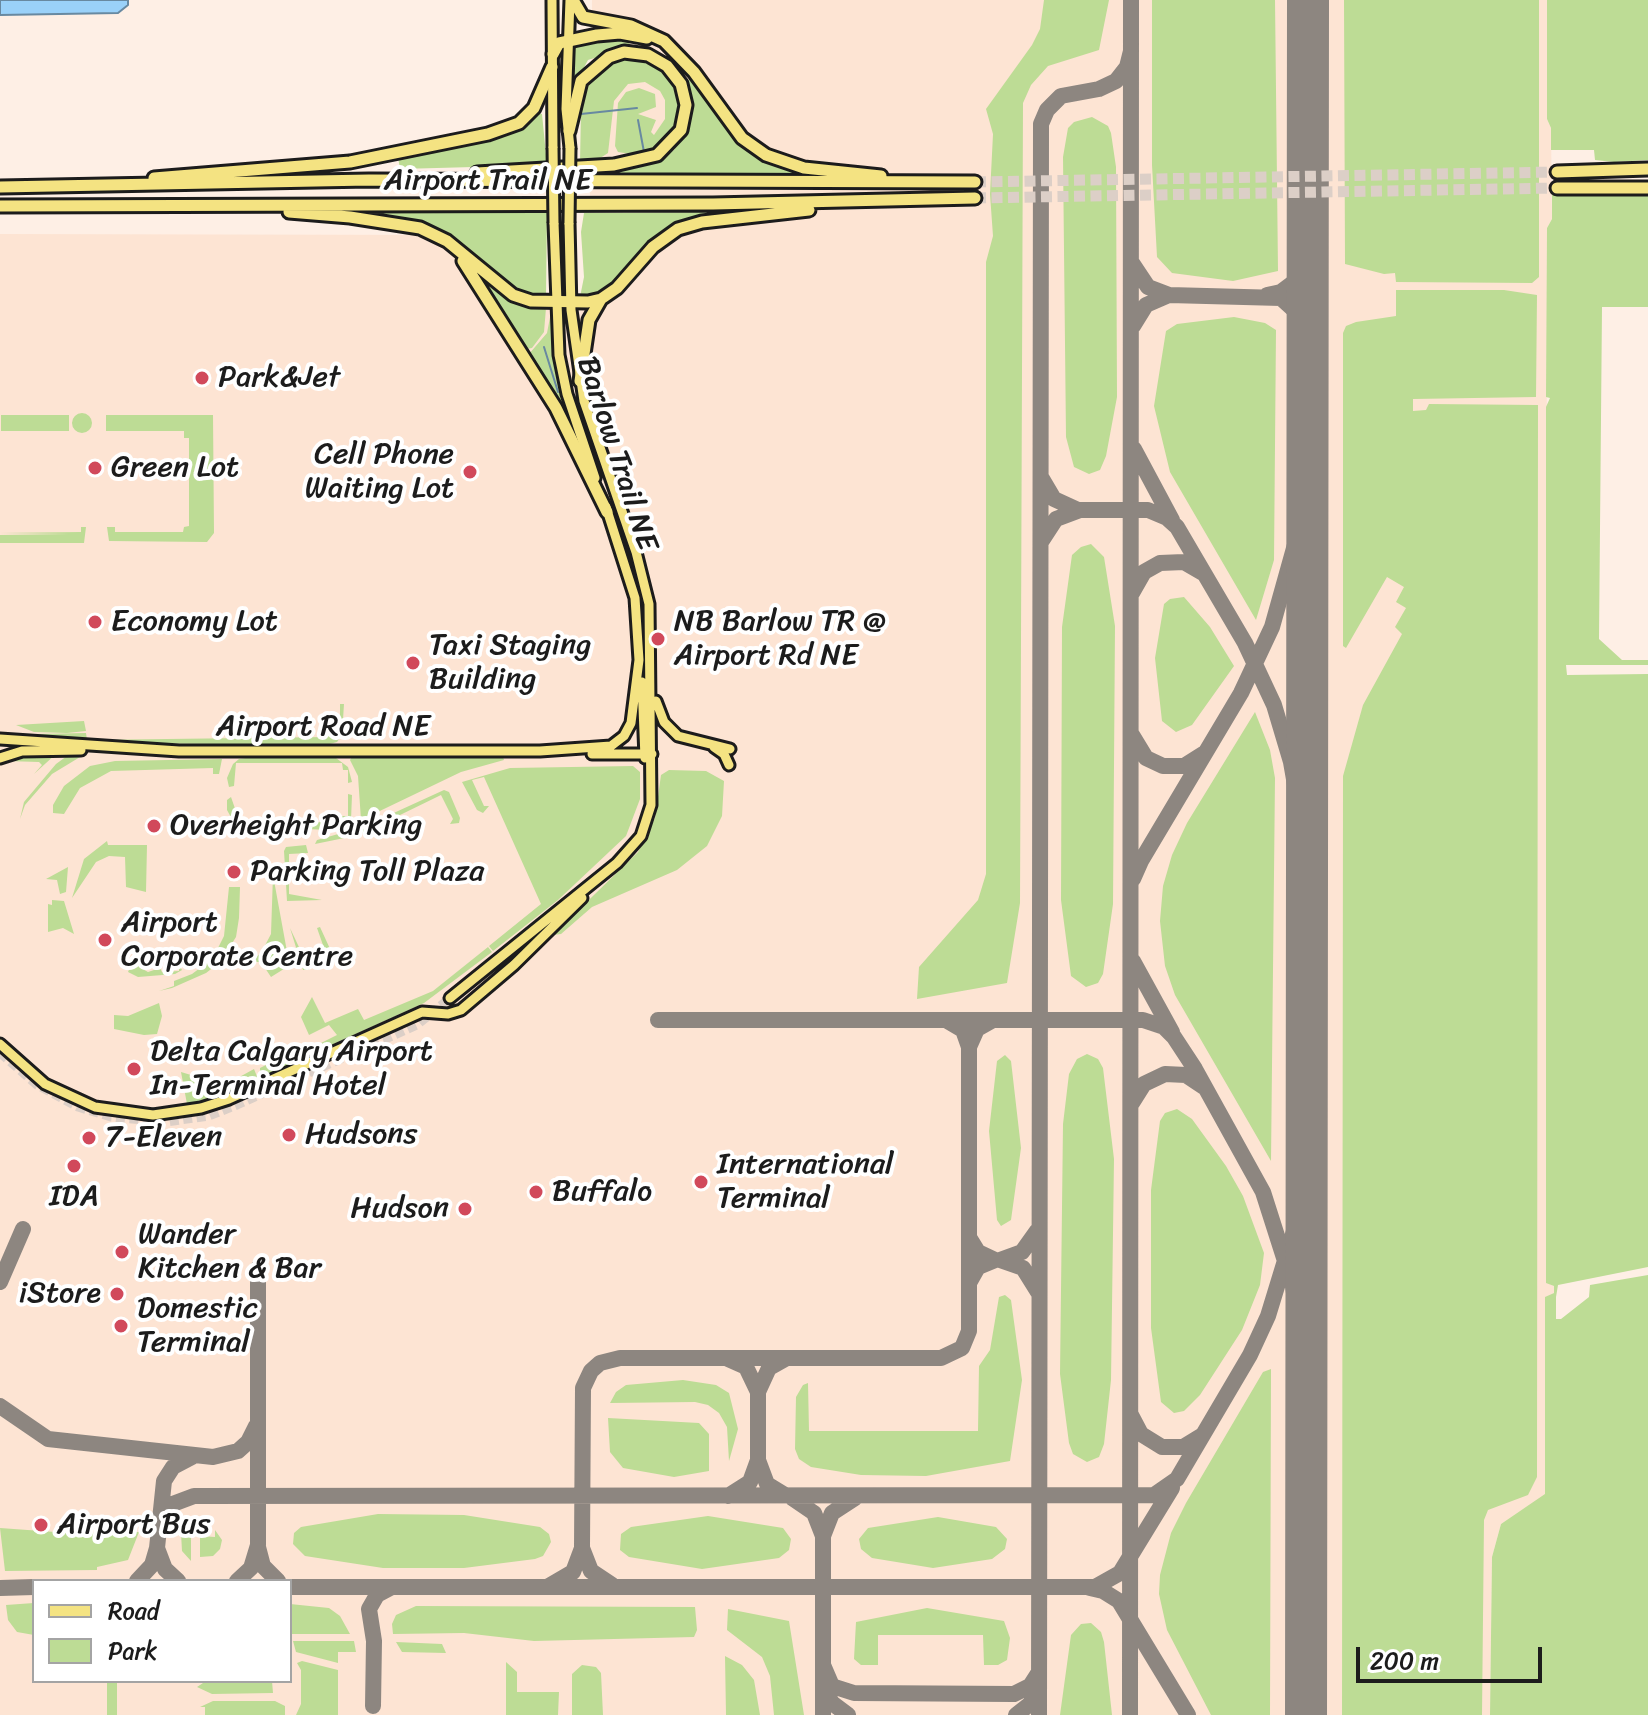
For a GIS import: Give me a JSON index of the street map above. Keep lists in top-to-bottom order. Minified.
{"streets":{"highway":["Airport Trail NE"],"main road":["Barlow Trail NE","Airport Road NE"]},"crossings":[["Barlow Trail NE","Airport Road NE"]],"places":["Park&Jet","Green Lot","Cell Phone Waiting Lot","Economy Lot","NB Barlow TR @ Airport Rd NE","Taxi Staging Building","Overheight Parking","Parking Toll Plaza","Airport Corporate Centre","Delta Calgary Airport In-Terminal Hotel","Hudsons","7-Eleven","IDA","International Terminal","Buffalo","Hudson","Wander Kitchen & Bar","iStore","Domestic Terminal","Airport Bus"],"legend":["Road","Park"],"scale_bar":"200 m"}
